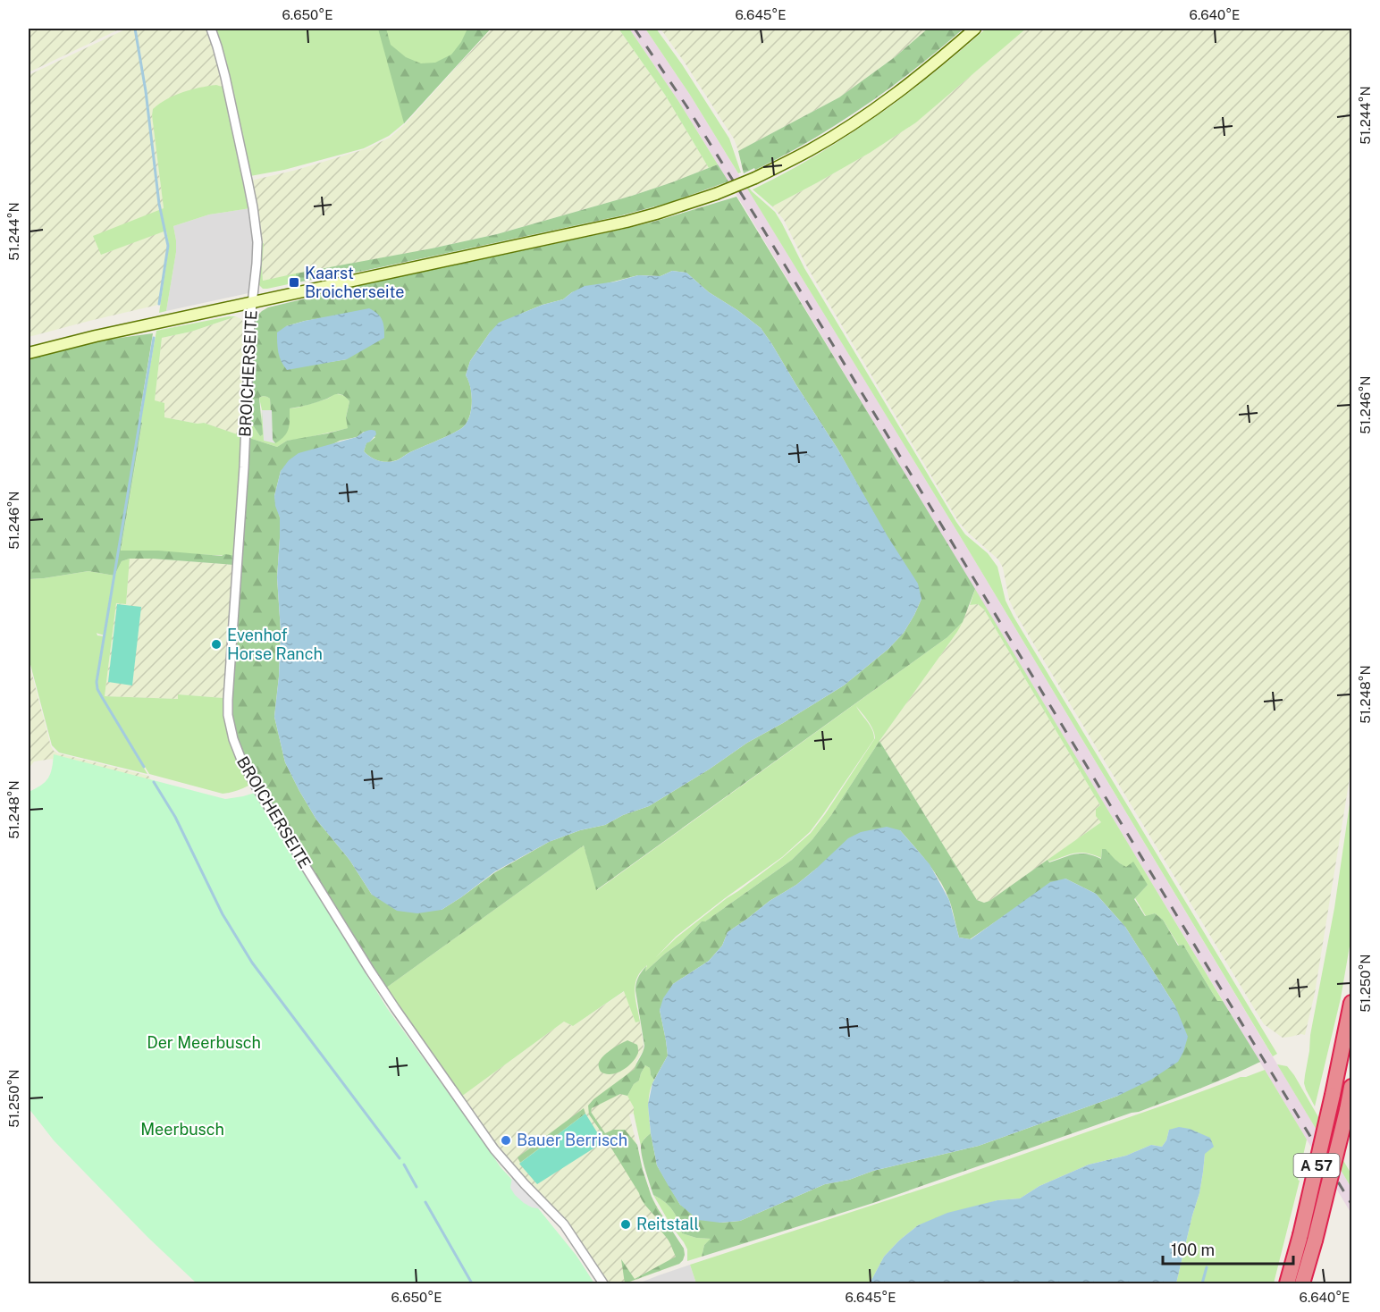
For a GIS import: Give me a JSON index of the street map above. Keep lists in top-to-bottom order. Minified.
{"streets":{"highway":["A 57"],"street":["BROICHERSEITE"]},"parks":["Der Meerbusch","Meerbusch"],"places":{"transit":["Kaarst Broicherseite"],"other":["Evenhof Horse Ranch","Bauer Berrisch","Reitstall"]},"scale_bar":"100 m","coordinates":["6.650°E","6.645°E","6.640°E","51.244°N","51.246°N","51.248°N","51.250°N"]}
